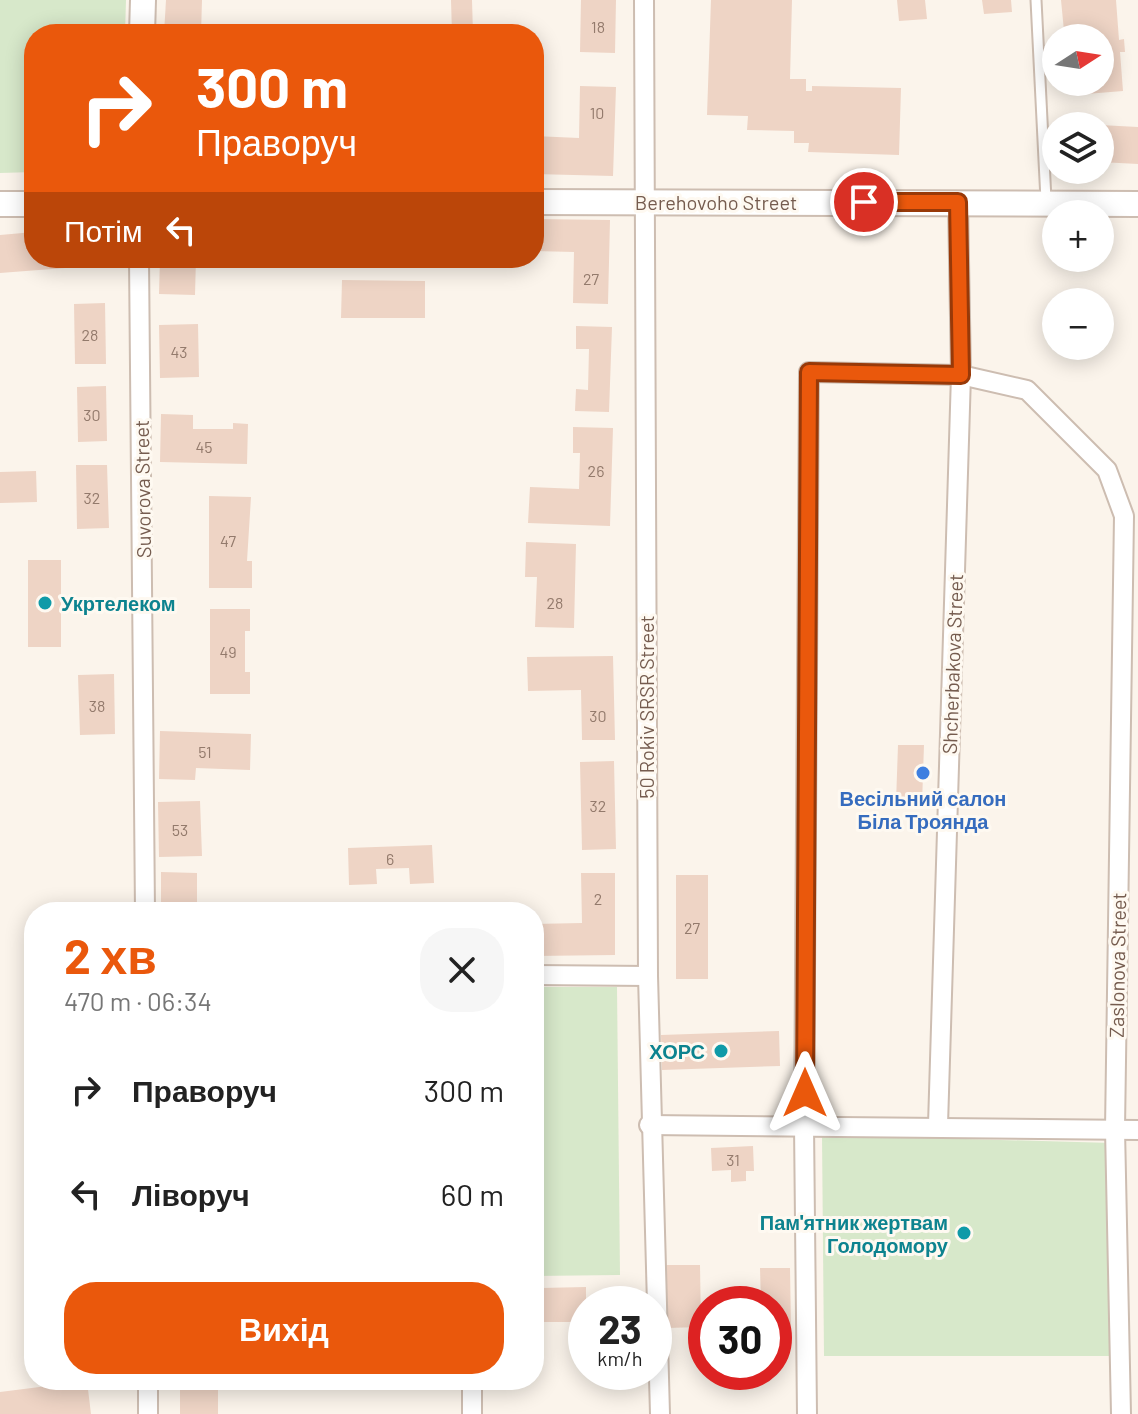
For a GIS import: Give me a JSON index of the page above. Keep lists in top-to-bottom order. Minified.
{"streets":{"street":["Berehovoho Street","Suvorova Street","Shcherbakova Street","50 Rokiv SRSR Street","Zaslonova Street"]},"crossings":[["Berehovoho Street","Shcherbakova Street"],["Berehovoho Street","50 Rokiv SRSR Street"],["Shcherbakova Street","Zaslonova Street"]],"places":["Укртелеком","Весільний салон Біла Троянда","ХОРС","Пам'ятник жертвам Голодомору"],"house_numbers":["18","10","27","28","43","30","45","26","32","47","28","49","38","30","51","32","53","6","2","27","31"],"north":"right","page":{"map_buttons":["+","−"],"turn":["300 m","Праворуч"],"then":"Потім","heading":["2 хв","470 m · 06:34"],"list":[{"name":"Праворуч","value":"300 m"},{"name":"Ліворуч","value":"60 m"}],"buttons":"Вихід","speed":"23 km/h","limit":"30"}}
